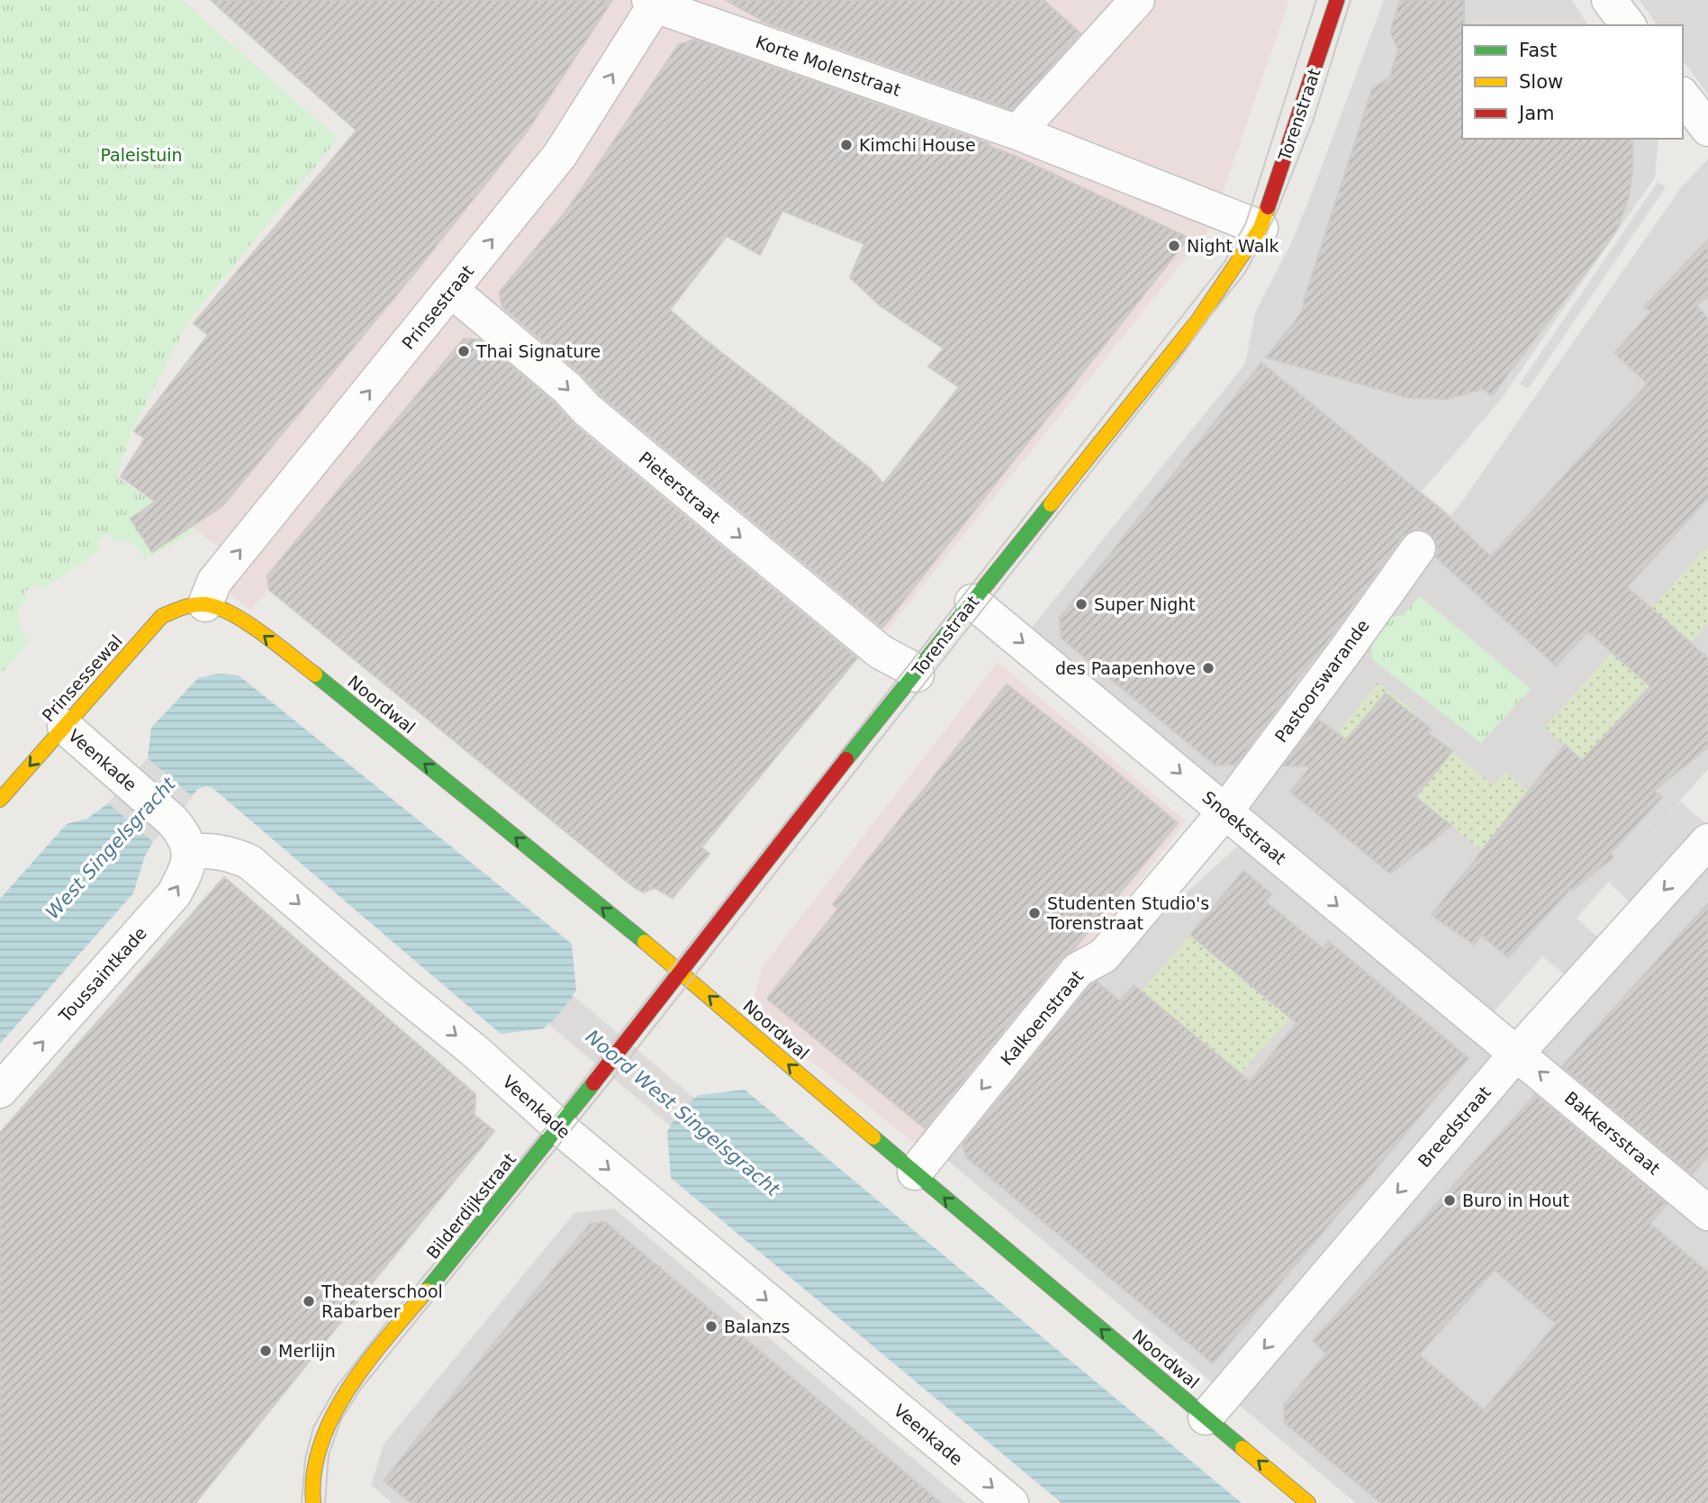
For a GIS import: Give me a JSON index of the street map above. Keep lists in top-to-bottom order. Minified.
{"streets":{"street":["Korte Molenstraat","Torenstraat","Prinsestraat","Pieterstraat","Prinsessewal","Pastoorswarande","Noordwal","Veenkade","Snoekstraat","Toussaintkade","Kalkoenstraat","Breedstraat","Bakkersstraat","Bilderdijkstraat"]},"crossings":[["Korte Molenstraat","Prinsestraat"],["Torenstraat","Pieterstraat"],["Torenstraat","Noordwal"],["Torenstraat","Snoekstraat"],["Torenstraat","Bilderdijkstraat"],["Prinsestraat","Pieterstraat"],["Prinsestraat","Prinsessewal"],["Prinsestraat","Noordwal"],["Prinsessewal","Noordwal"],["Prinsessewal","Veenkade"],["Pastoorswarande","Snoekstraat"],["Pastoorswarande","Kalkoenstraat"],["Noordwal","Kalkoenstraat"],["Noordwal","Breedstraat"],["Veenkade","Toussaintkade"],["Veenkade","Bilderdijkstraat"],["Snoekstraat","Kalkoenstraat"],["Snoekstraat","Breedstraat"],["Snoekstraat","Bakkersstraat"],["Breedstraat","Bakkersstraat"]],"one_way":["Prinsestraat","Pieterstraat","Noordwal","Veenkade","Snoekstraat","Toussaintkade","Kalkoenstraat","Breedstraat","Bakkersstraat"],"water":["West Singelsgracht","Noord West Singelsgracht"],"parks":["Paleistuin"],"places":["Kimchi House","Night Walk","Thai Signature","Super Night","des Paapenhove","Studenten Studio's Torenstraat","Buro in Hout","Theaterschool Rabarber","Balanzs","Merlijn"],"legend":["Fast","Slow","Jam"]}
